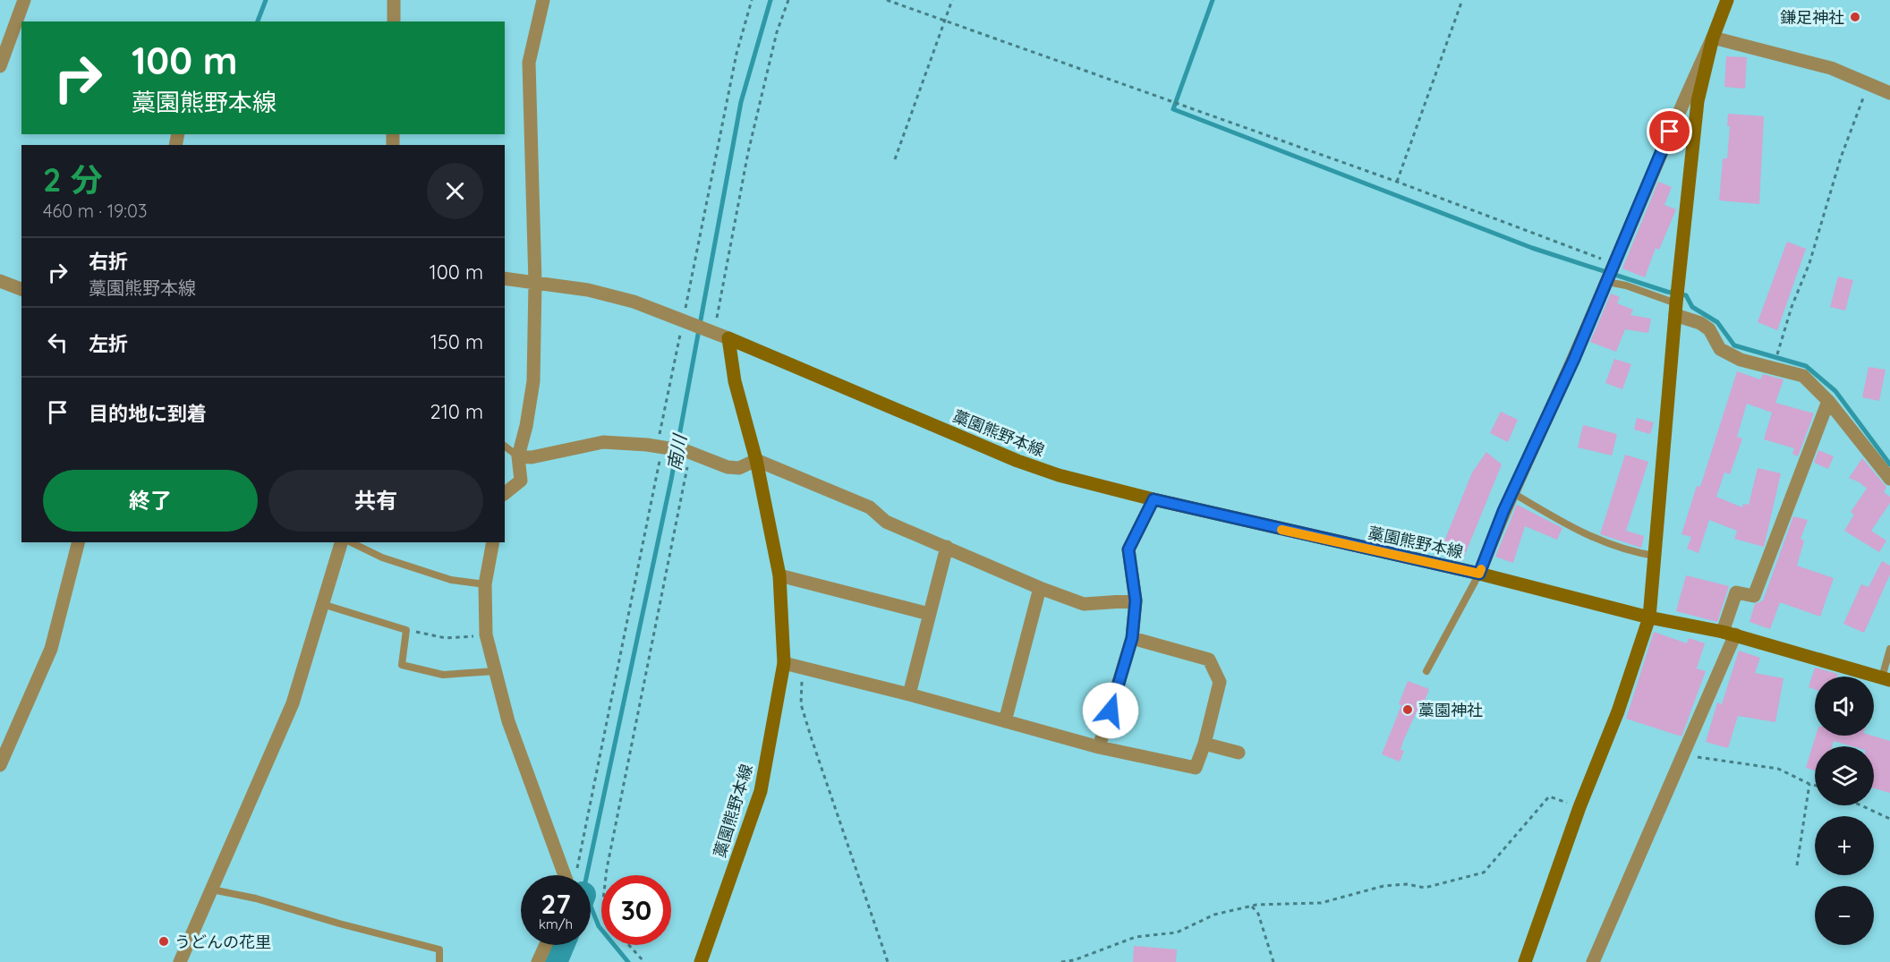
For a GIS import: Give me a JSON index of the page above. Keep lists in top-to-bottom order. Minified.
{"streets":{"main road":["藁園熊野本線"]},"water":["南川"],"places":["鎌足神社","藁園神社","うどんの花里"],"page":{"turn":["100 m","藁園熊野本線"],"heading":["2 分","460 m · 19:03"],"list":[{"name":"右折","note":"藁園熊野本線","value":"100 m"},{"name":"左折","value":"150 m"},{"name":"目的地に到着","value":"210 m"}],"buttons":["終了","共有"],"map_buttons":["+","−"],"speed":"27 km/h","limit":"30"}}
